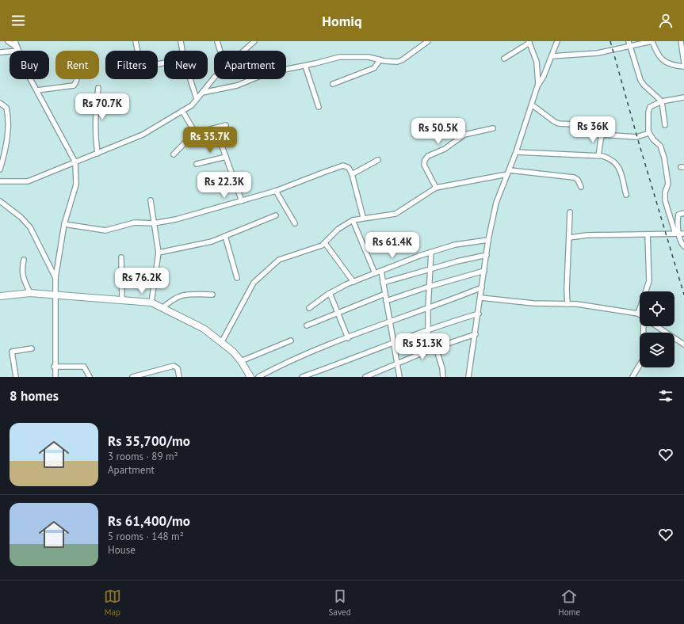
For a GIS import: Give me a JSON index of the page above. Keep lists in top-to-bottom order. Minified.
{"page":{"header":"Homiq","chip":["Buy","Rent","Filters","New","Apartment"],"price":["Rs 70.7K","Rs 36K","Rs 50.5K","Rs 35.7K","Rs 22.3K","Rs 61.4K","Rs 76.2K","Rs 51.3K"],"heading":"8 homes","list":[{"name":"Rs 35,700/mo","note":"3 rooms · 89 m² · Apartment"},{"name":"Rs 61,400/mo","note":"5 rooms · 148 m² · House"}],"tabs":["Map","Saved","Home"]}}
